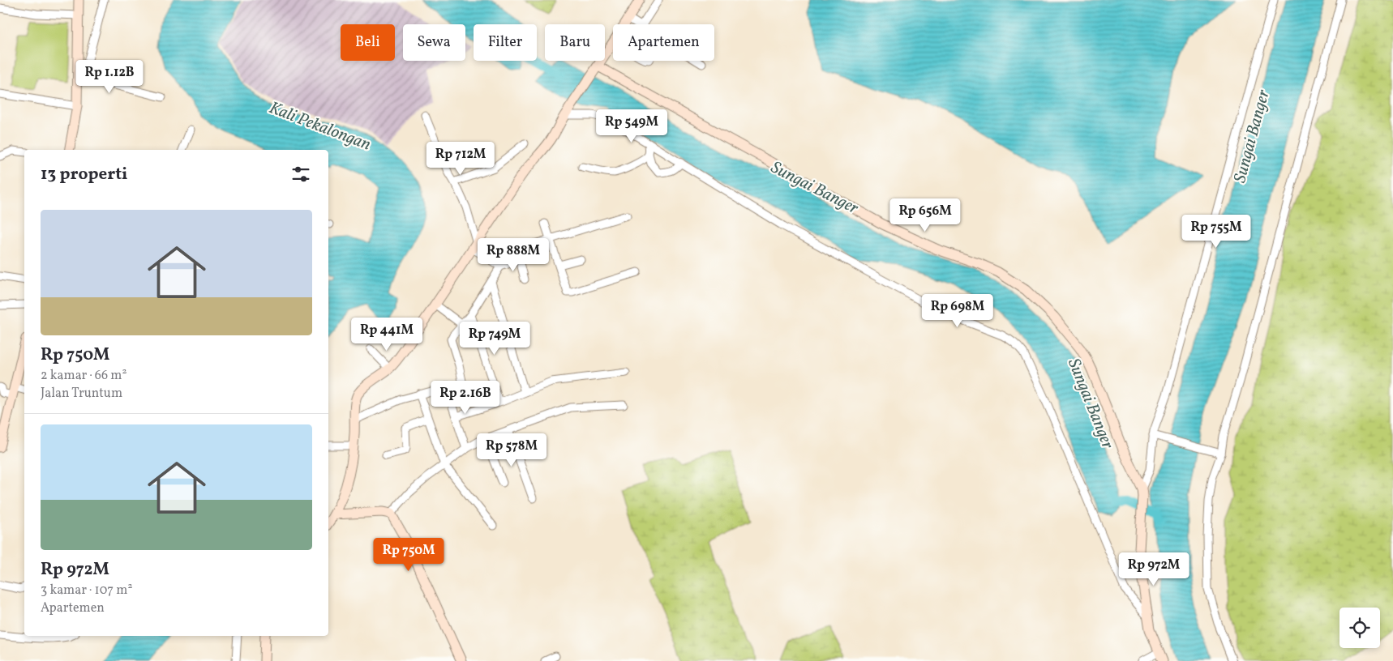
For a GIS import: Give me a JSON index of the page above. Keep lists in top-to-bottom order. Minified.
{"water":["Kali Pekalongan","Sungai Banger"],"page":{"chip":["Beli","Sewa","Filter","Baru","Apartemen"],"price":["Rp 1.12B","Rp 549M","Rp 712M","Rp 656M","Rp 755M","Rp 888M","Rp 698M","Rp 441M","Rp 749M","Rp 2.16B","Rp 578M","Rp 750M","Rp 972M"],"heading":"13 properti","list":[{"name":"Rp 750M","note":"2 kamar · 66 m² · Jalan Truntum"},{"name":"Rp 972M","note":"3 kamar · 107 m² · Apartemen"}]}}
